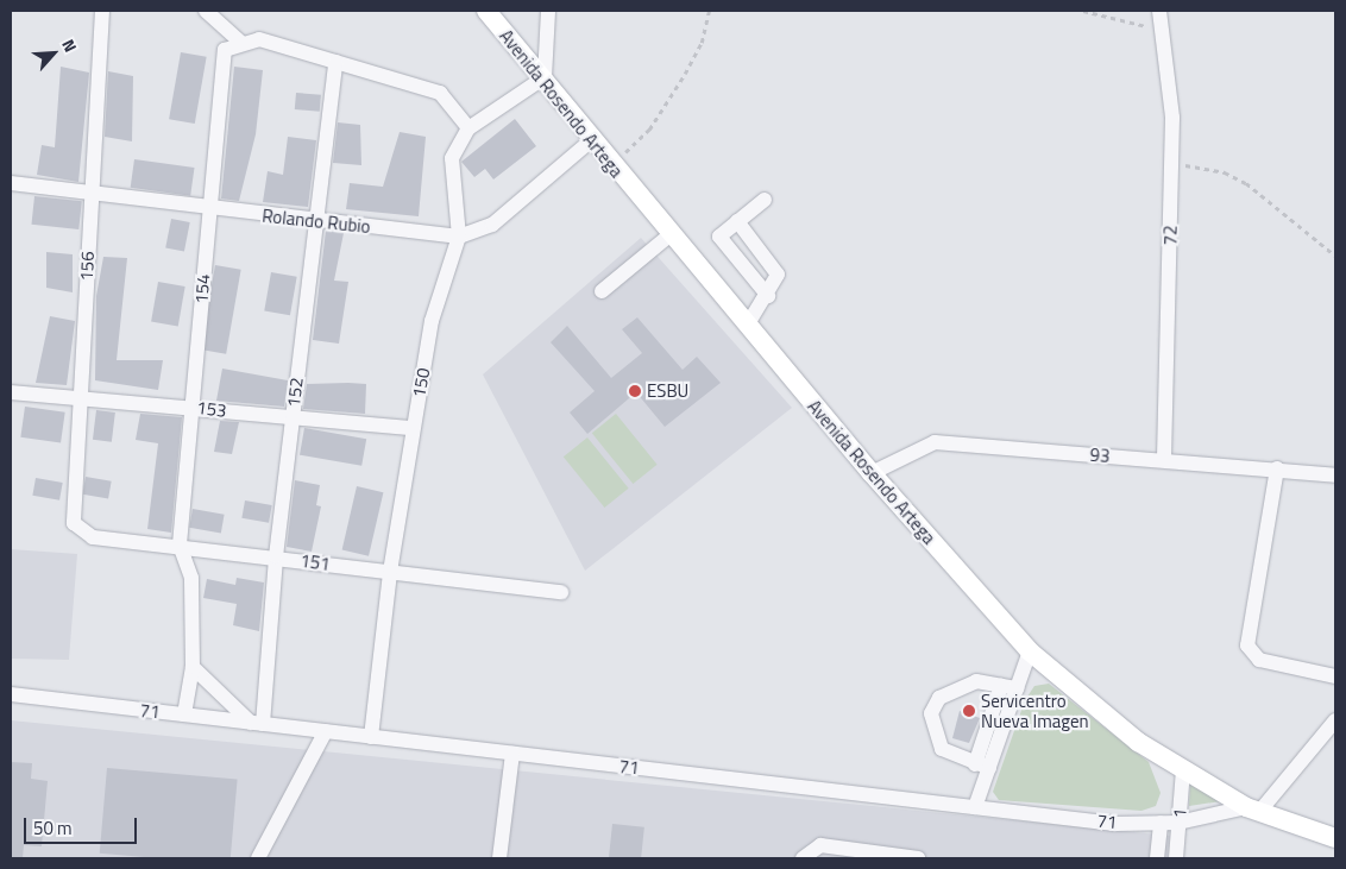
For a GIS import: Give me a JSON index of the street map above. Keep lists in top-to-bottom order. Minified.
{"streets":{"main road":["Avenida Rosendo Artega"],"street":["Rolando Rubio","72","156","154","150","152","153","93","151","71","1"]},"crossings":[["Avenida Rosendo Artega","Rolando Rubio"],["Avenida Rosendo Artega","150"],["Avenida Rosendo Artega","93"],["Avenida Rosendo Artega","71"],["Avenida Rosendo Artega","1"],["Rolando Rubio","156"],["Rolando Rubio","154"],["Rolando Rubio","150"],["Rolando Rubio","152"],["72","93"],["156","153"],["156","151"],["154","153"],["154","151"],["150","153"],["150","151"],["150","71"],["152","153"],["152","151"],["152","71"],["71","1"]],"places":["ESBU","Servicentro Nueva Imagen"],"scale_bar":"50 m","north":"top right"}
